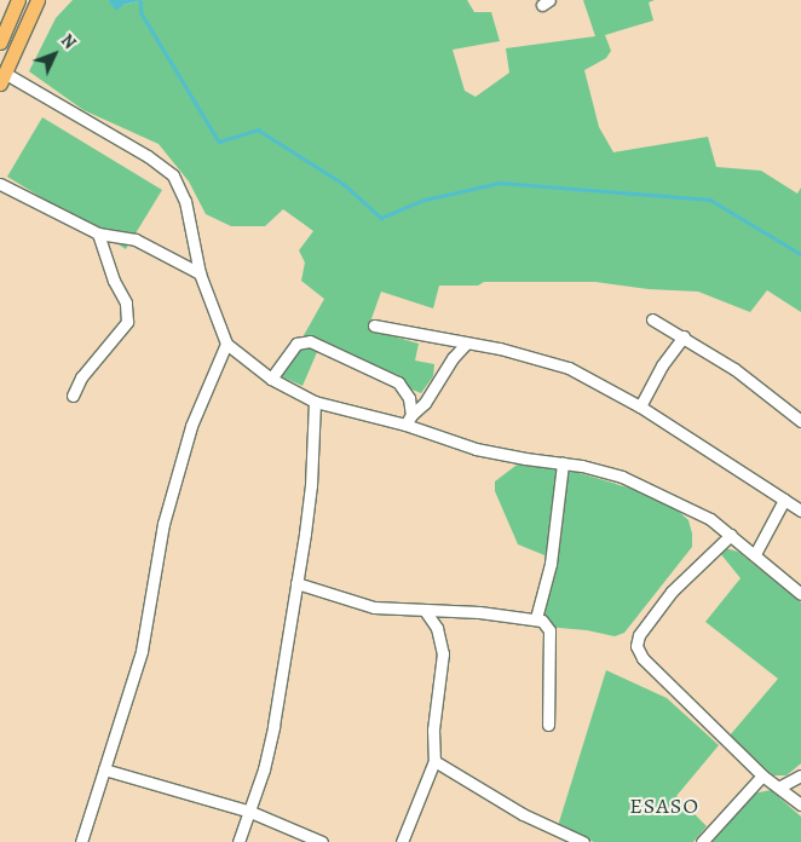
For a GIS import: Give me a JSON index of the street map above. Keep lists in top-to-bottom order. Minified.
{"districts":["ESASO"],"north":"top right"}
